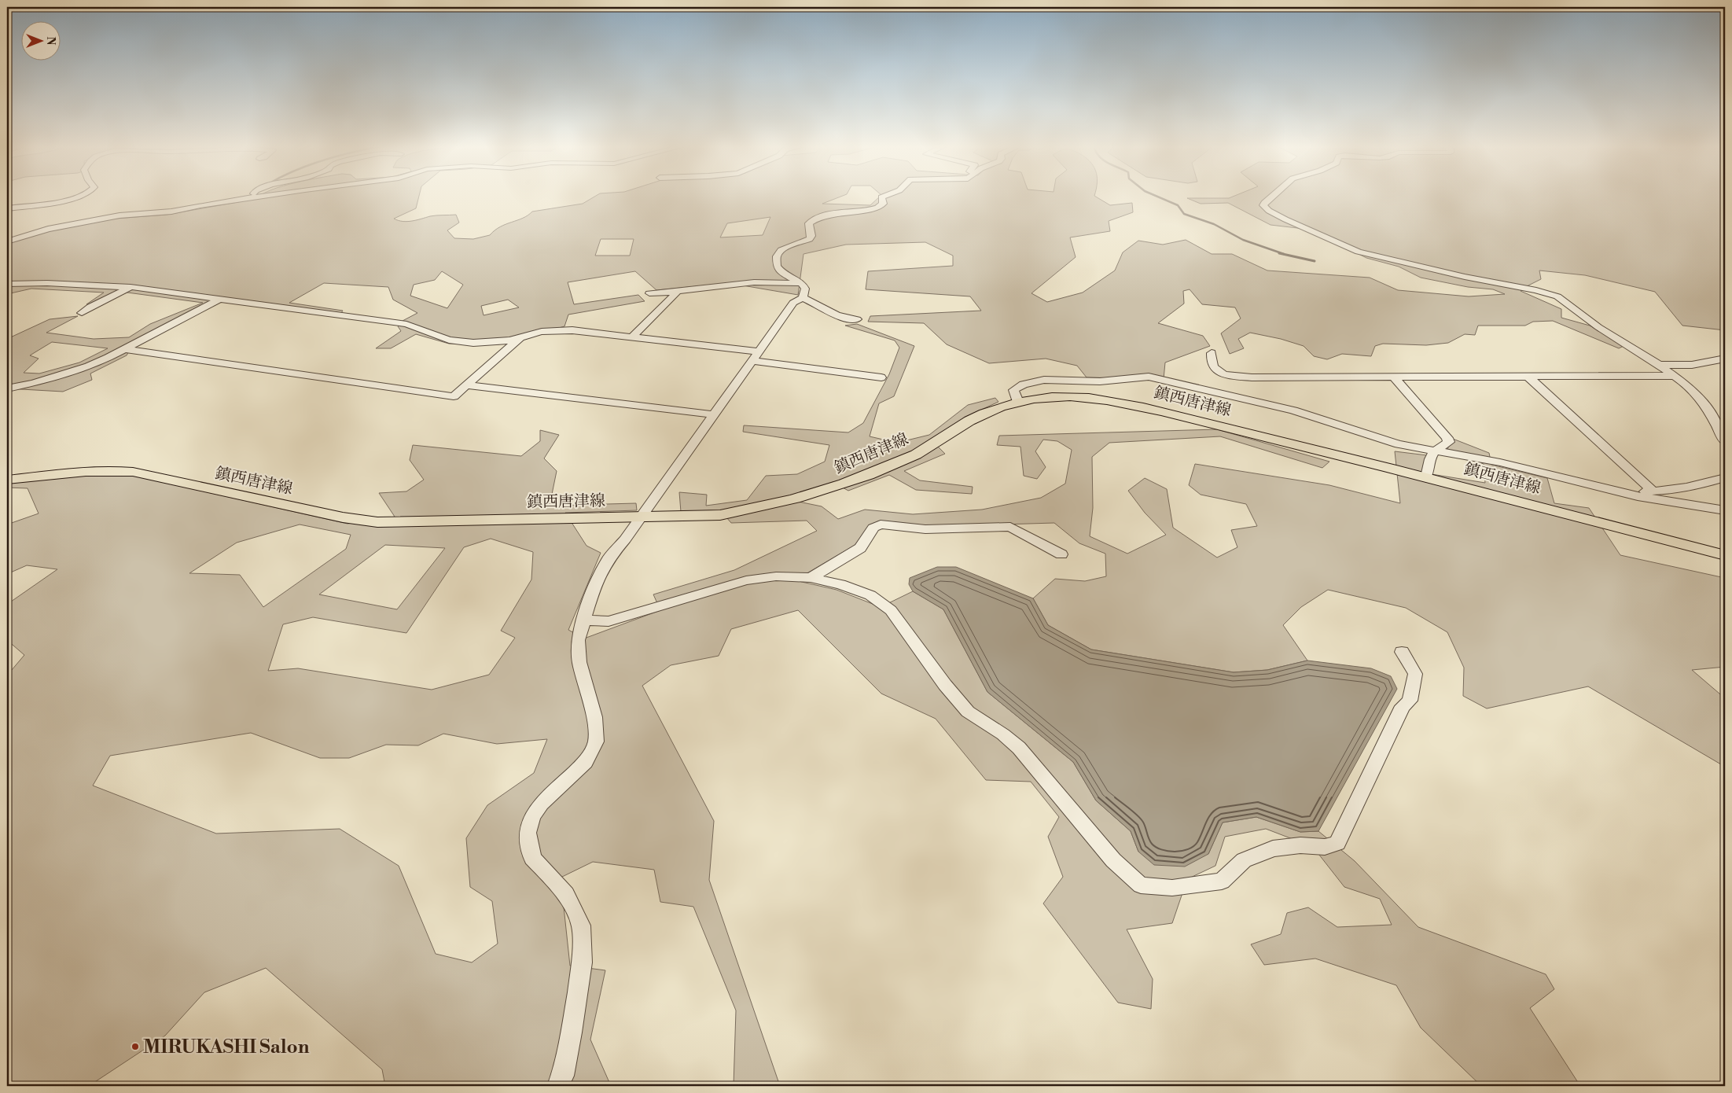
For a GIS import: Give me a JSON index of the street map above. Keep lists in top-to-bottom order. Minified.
{"streets":{"main road":["鎮西唐津線"]},"places":["MIRUKASHI Salon"],"north":"right"}
